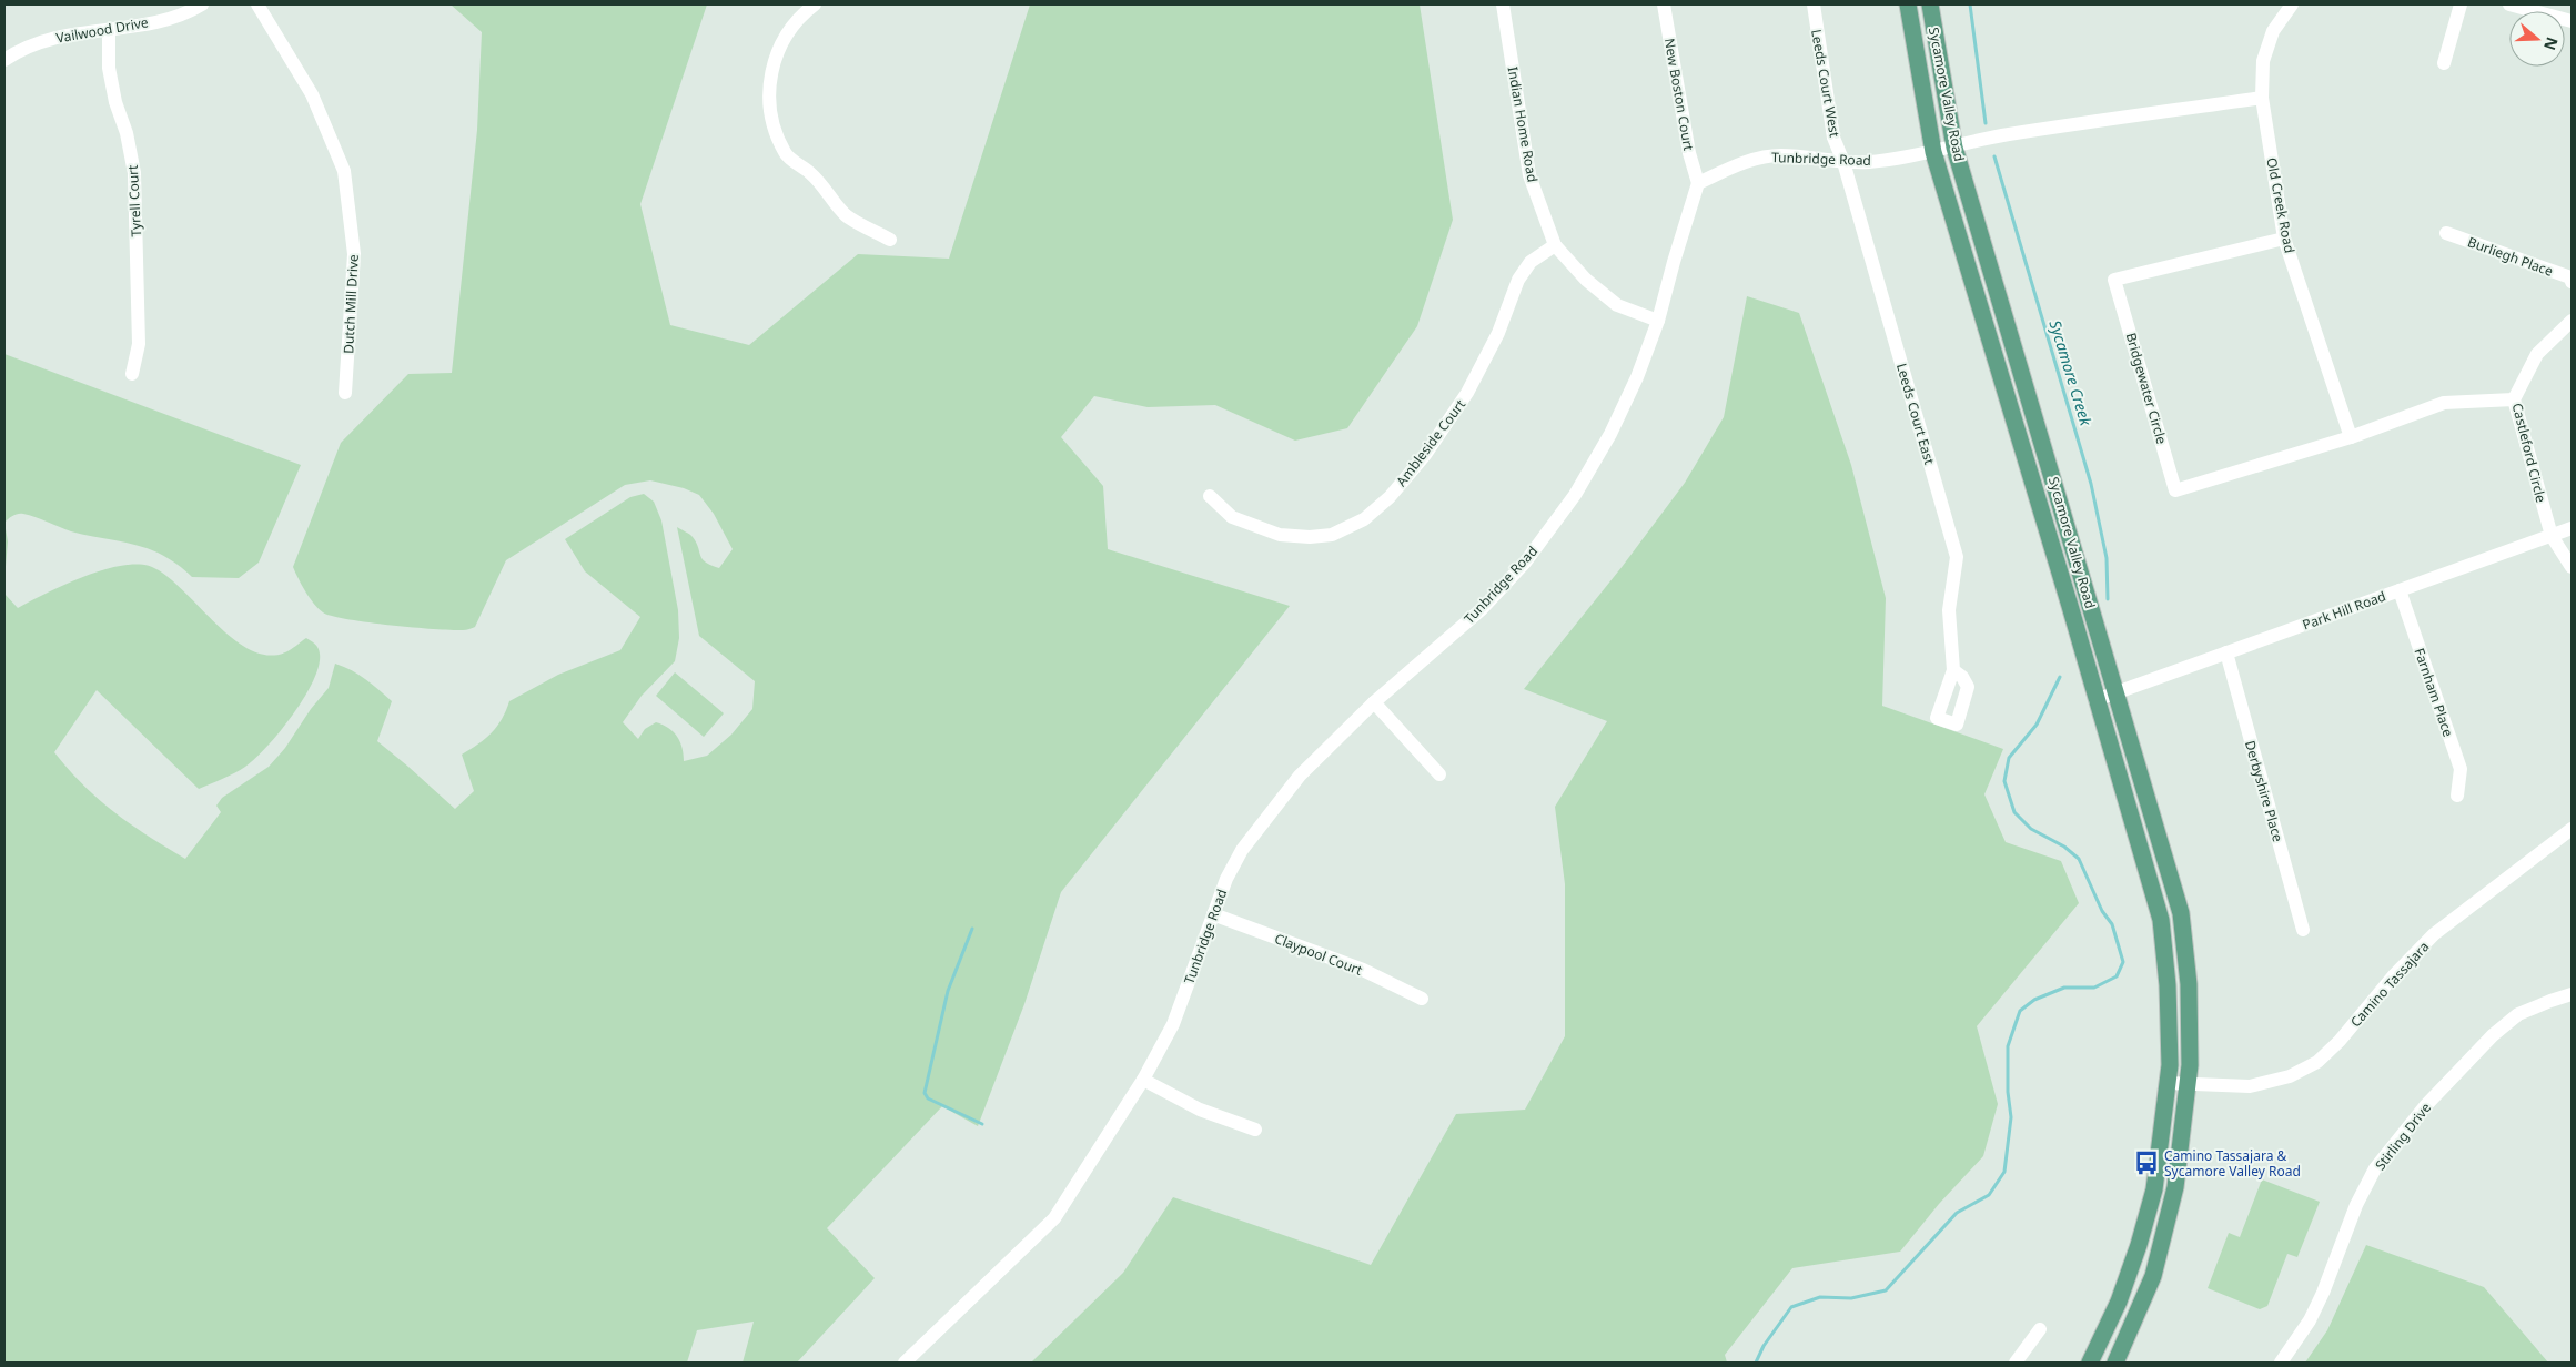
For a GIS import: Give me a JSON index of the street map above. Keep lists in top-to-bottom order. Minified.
{"streets":{"main road":["Sycamore Valley Road"],"street":["Vailwood Drive","Leeds Court West","New Boston Court","Indian Home Road","Tunbridge Road","Tyrell Court","Old Creek Road","Burliegh Place","Dutch Mill Drive","Bridgewater Circle","Leeds Court East","Ambleside Court","Castleford Circle","Park Hill Road","Farnham Place","Derbyshire Place","Claypool Court","Camino Tassajara","Stirling Drive"]},"crossings":[["Vailwood Drive","Tyrell Court"],["Leeds Court West","Tunbridge Road"],["Leeds Court West","Leeds Court East"],["New Boston Court","Tunbridge Road"],["Sycamore Valley Road","Tunbridge Road"],["Sycamore Valley Road","Park Hill Road"],["Sycamore Valley Road","Camino Tassajara"],["Indian Home Road","Tunbridge Road"],["Indian Home Road","Ambleside Court"],["Tunbridge Road","Old Creek Road"],["Tunbridge Road","Leeds Court East"],["Tunbridge Road","Claypool Court"],["Old Creek Road","Bridgewater Circle"],["Castleford Circle","Park Hill Road"],["Park Hill Road","Farnham Place"],["Park Hill Road","Derbyshire Place"]],"water":["Sycamore Creek"],"places":{"bus stop":["Camino Tassajara & Sycamore Valley Road"]},"north":"right"}
